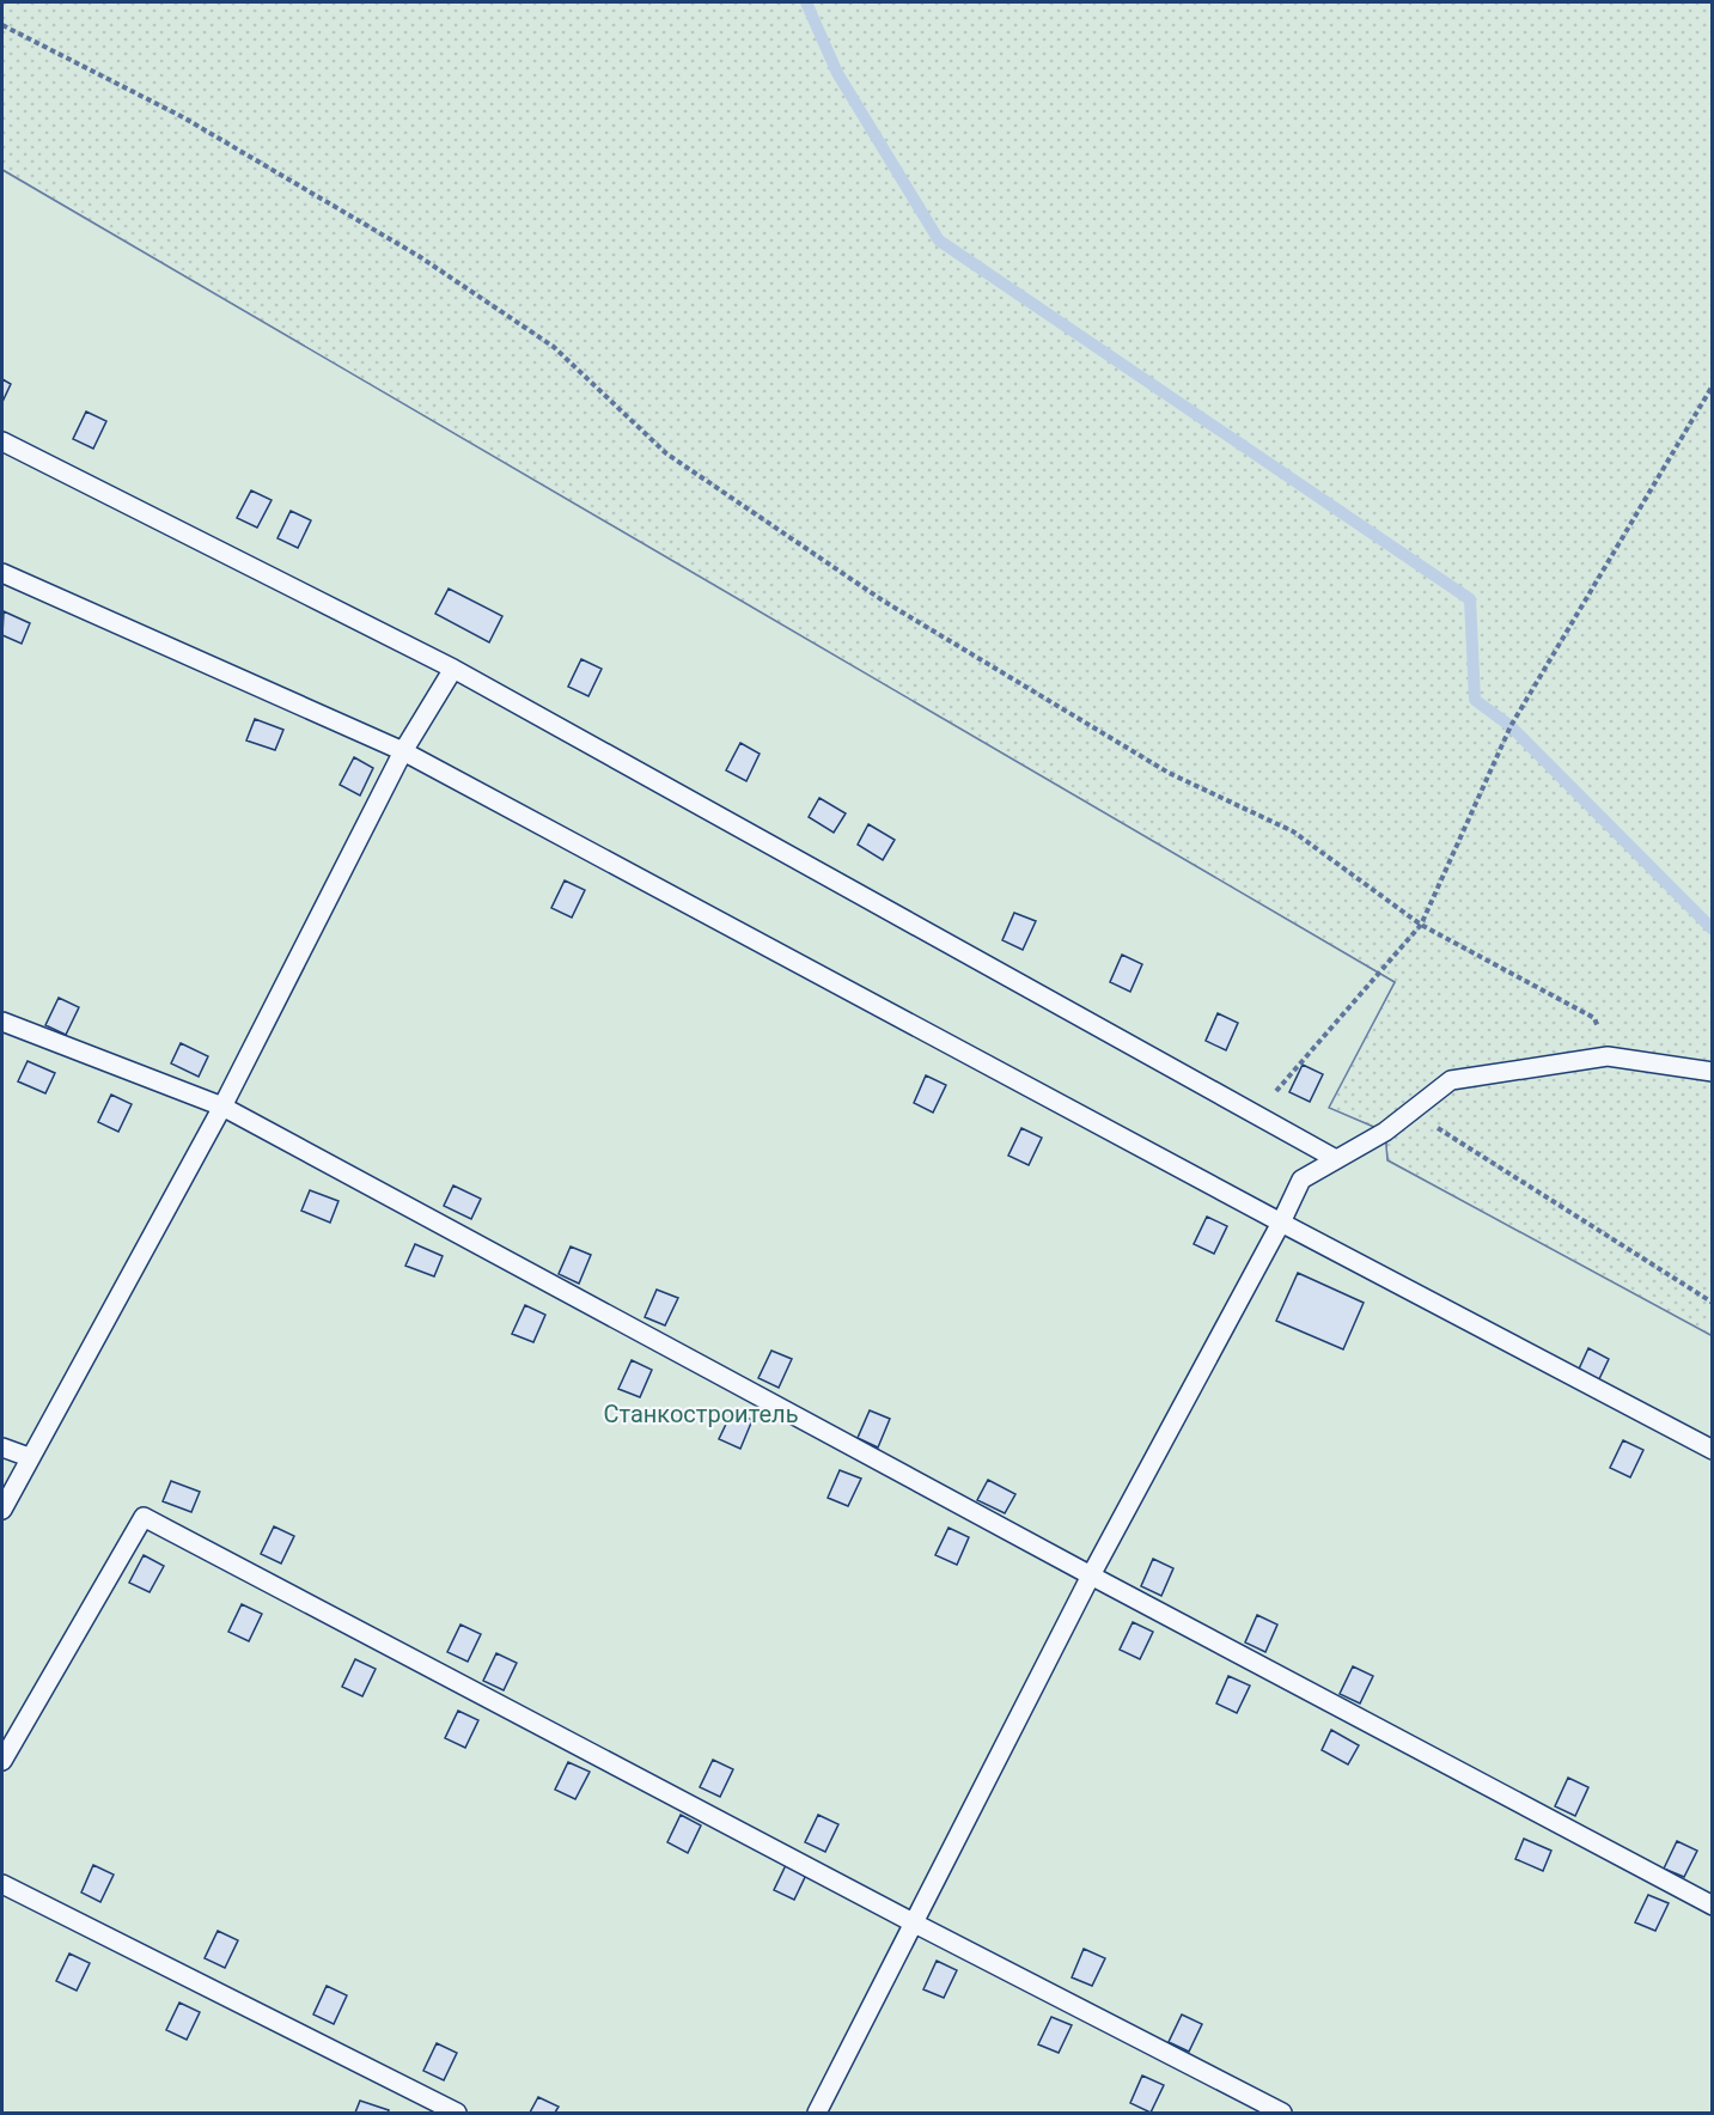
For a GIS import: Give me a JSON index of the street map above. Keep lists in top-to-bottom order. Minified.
{"parks":["Станкостроитель"]}
